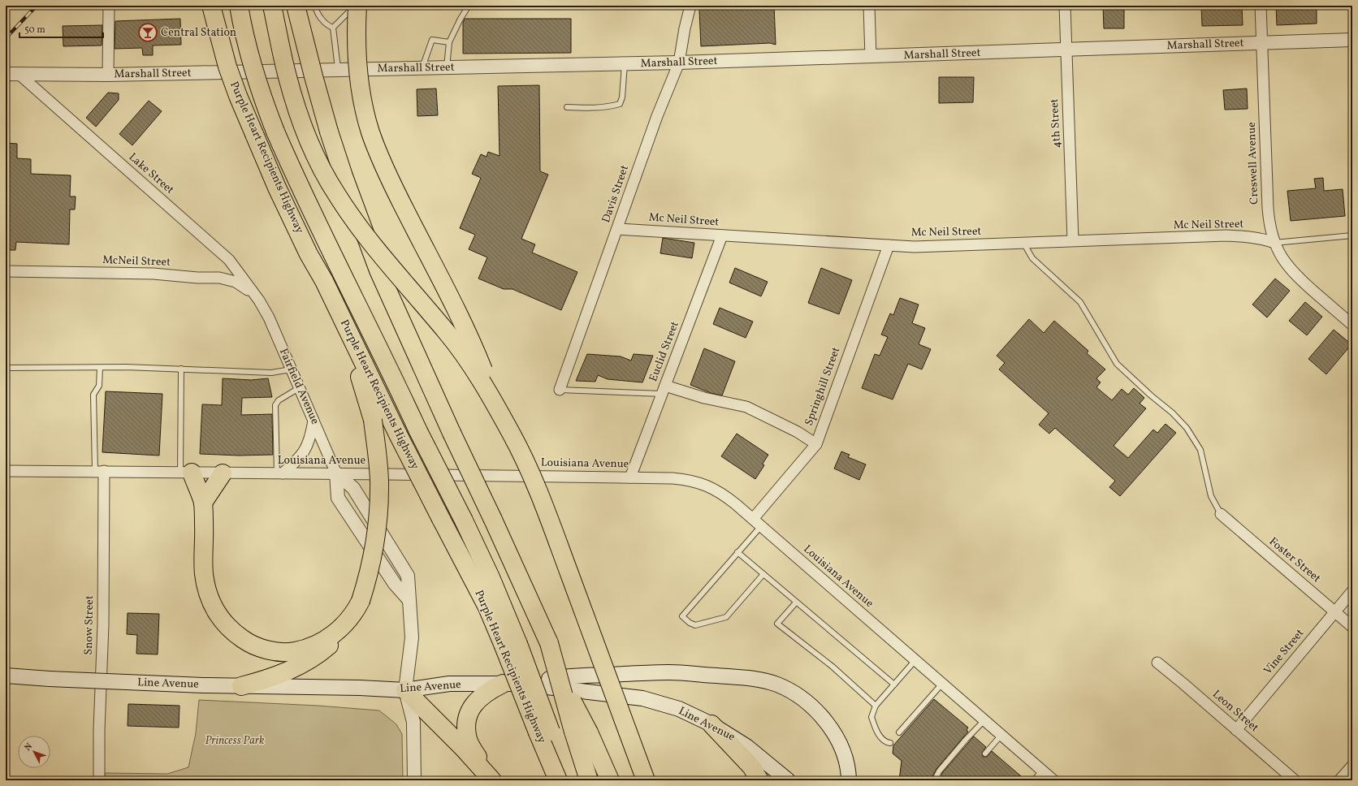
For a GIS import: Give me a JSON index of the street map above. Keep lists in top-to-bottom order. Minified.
{"streets":{"highway":["Purple Heart Recipients Highway"],"main road":["Line Avenue"],"street":["Marshall Street","4th Street","Creswell Avenue","Lake Street","Davis Street","Mc Neil Street","McNeil Street","Euclid Street","Fairfield Avenue","Springhill Street","Louisiana Avenue","Foster Street","Snow Street","Vine Street","Leon Street"]},"crossings":[["Marshall Street","4th Street"],["Marshall Street","Creswell Avenue"],["Marshall Street","Lake Street"],["Marshall Street","Davis Street"],["4th Street","Mc Neil Street"],["Creswell Avenue","Mc Neil Street"],["Lake Street","McNeil Street"],["Lake Street","Fairfield Avenue"],["Davis Street","Mc Neil Street"],["Mc Neil Street","Euclid Street"],["Mc Neil Street","Springhill Street"],["McNeil Street","Fairfield Avenue"],["Euclid Street","Louisiana Avenue"],["Fairfield Avenue","Louisiana Avenue"],["Fairfield Avenue","Line Avenue"],["Springhill Street","Louisiana Avenue"],["Louisiana Avenue","Snow Street"],["Foster Street","Vine Street"],["Vine Street","Leon Street"]],"parks":["Princess Park"],"places":{"bar":["Central Station"]},"scale_bar":"50 m","north":"top left"}
